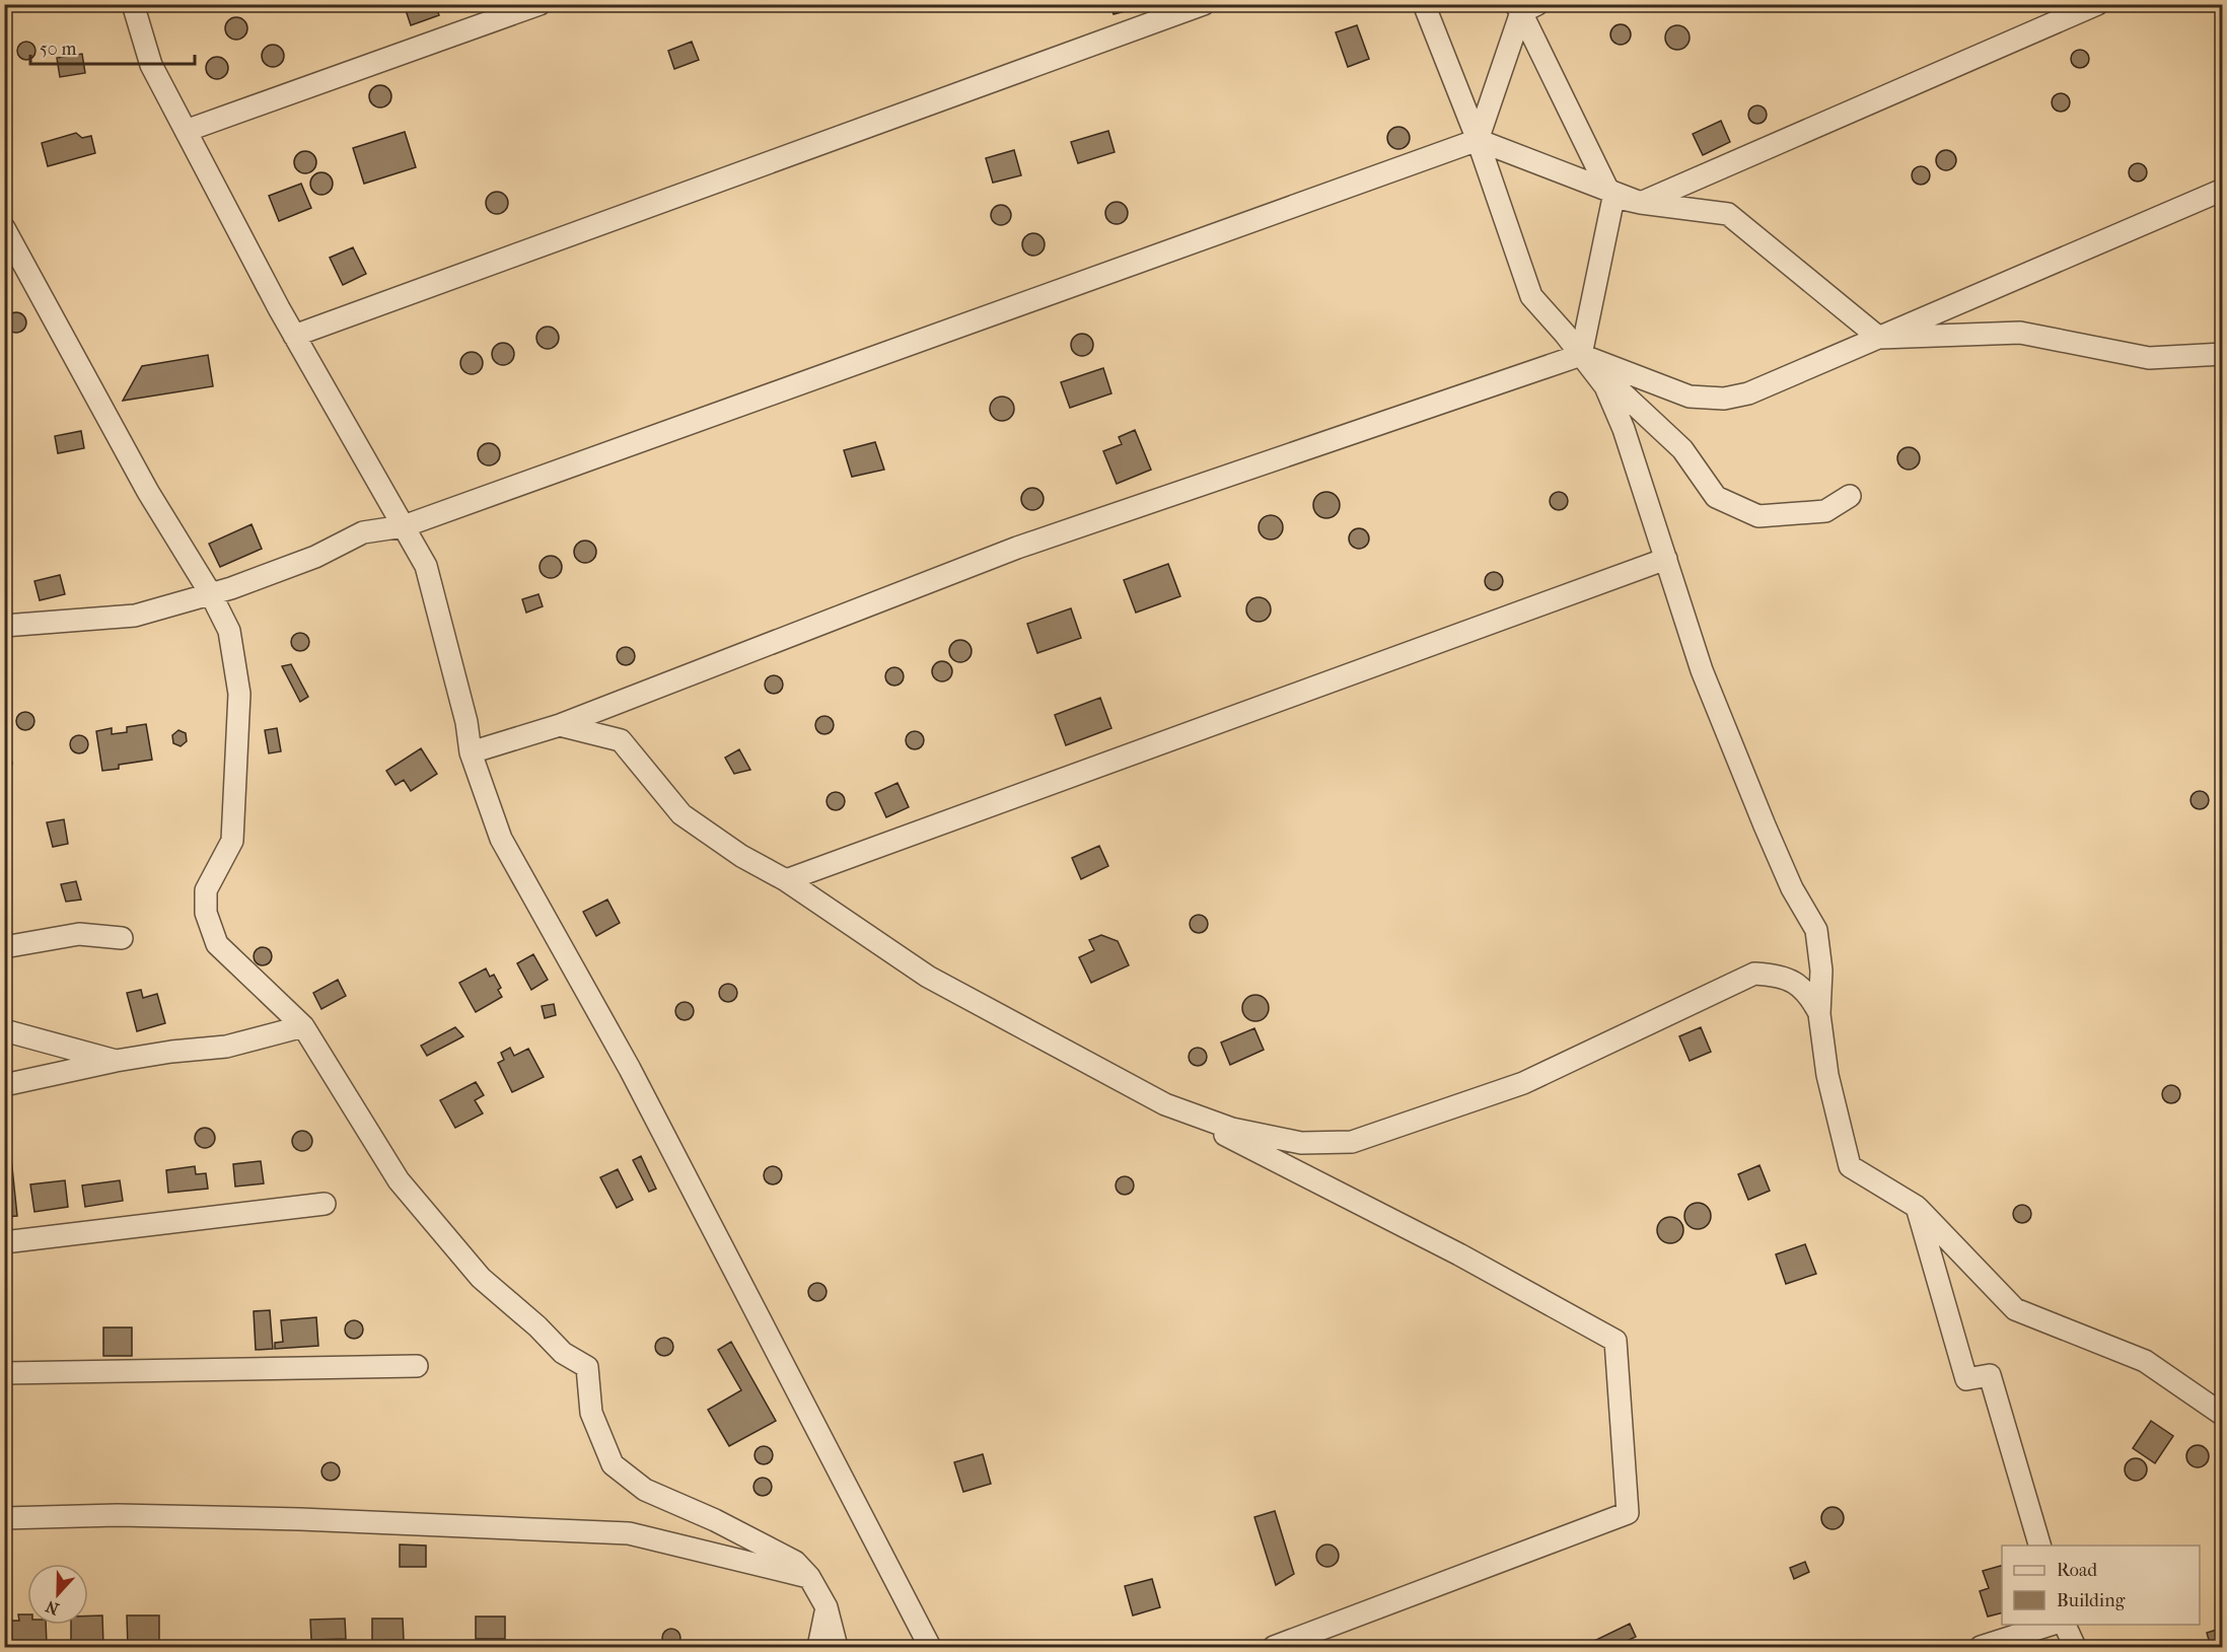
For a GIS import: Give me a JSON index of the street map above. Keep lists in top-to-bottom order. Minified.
{"legend":["Road","Building"],"scale_bar":"50 m","north":"bottom"}
